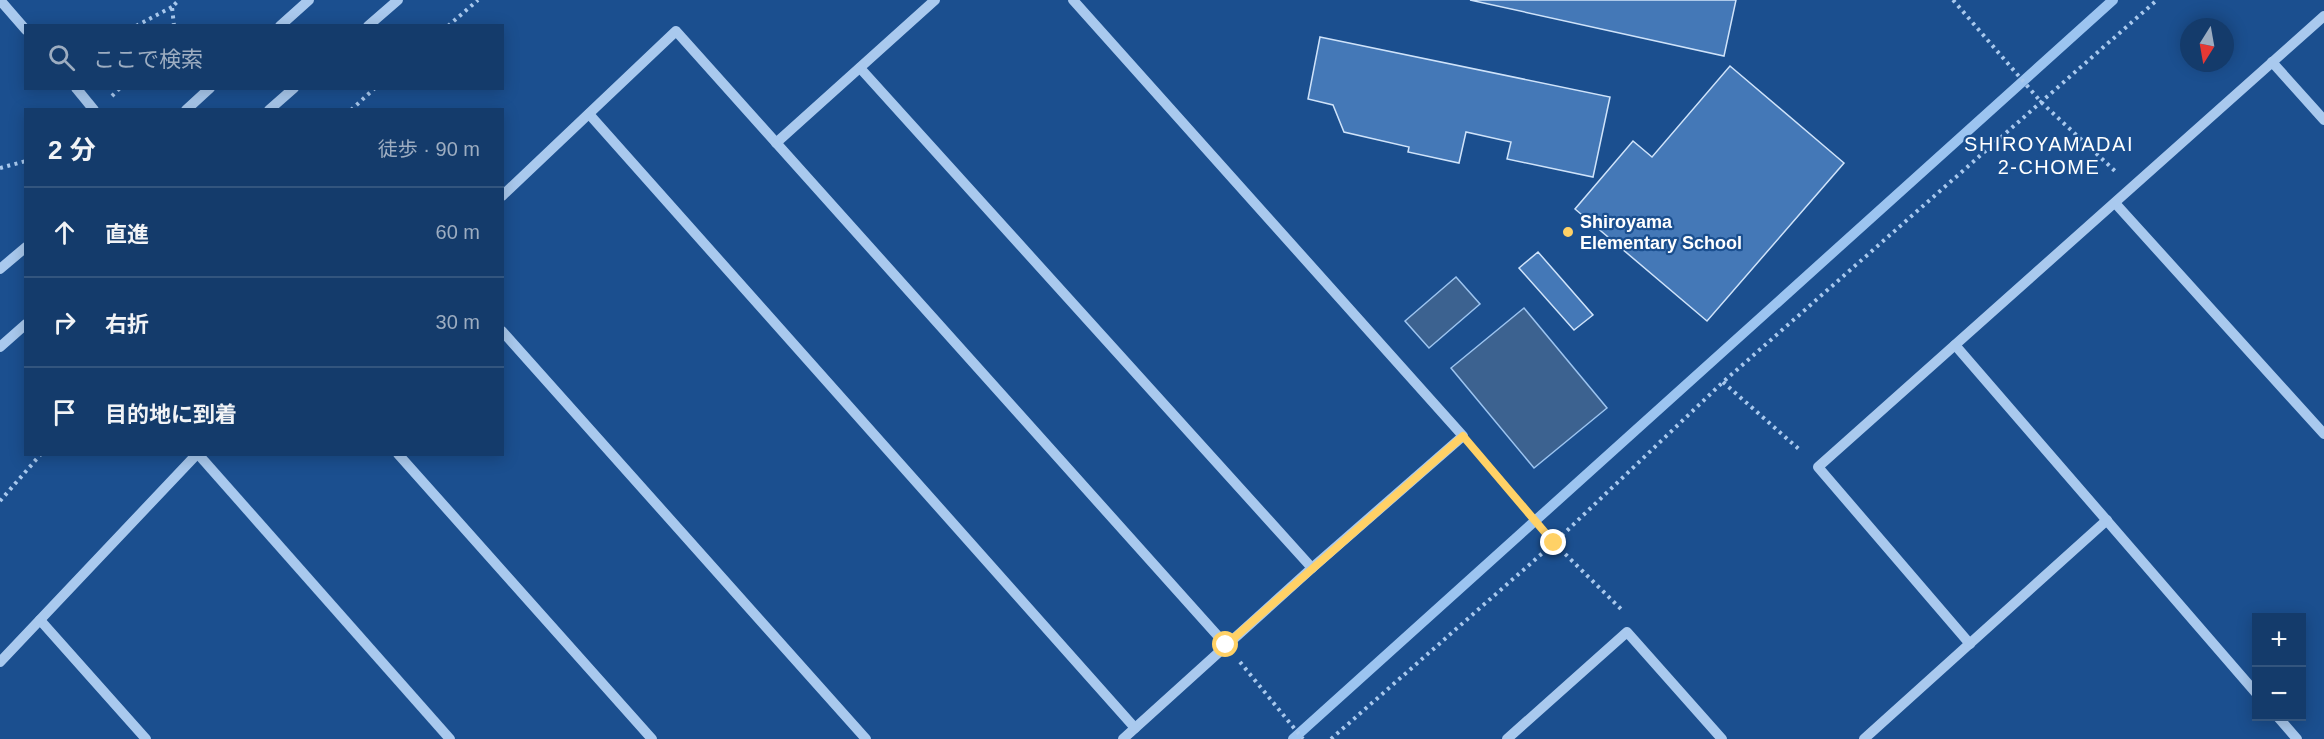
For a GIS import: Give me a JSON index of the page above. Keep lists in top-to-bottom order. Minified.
{"districts":["SHIROYAMADAI 2-CHOME"],"places":["Shiroyama Elementary School"],"north":"bottom","page":{"search":"ここで検索","heading":["2 分","徒歩 · 90 m"],"list":[["直進","60 m"],["右折","30 m"],"目的地に到着"],"map_buttons":["+","−"]}}
